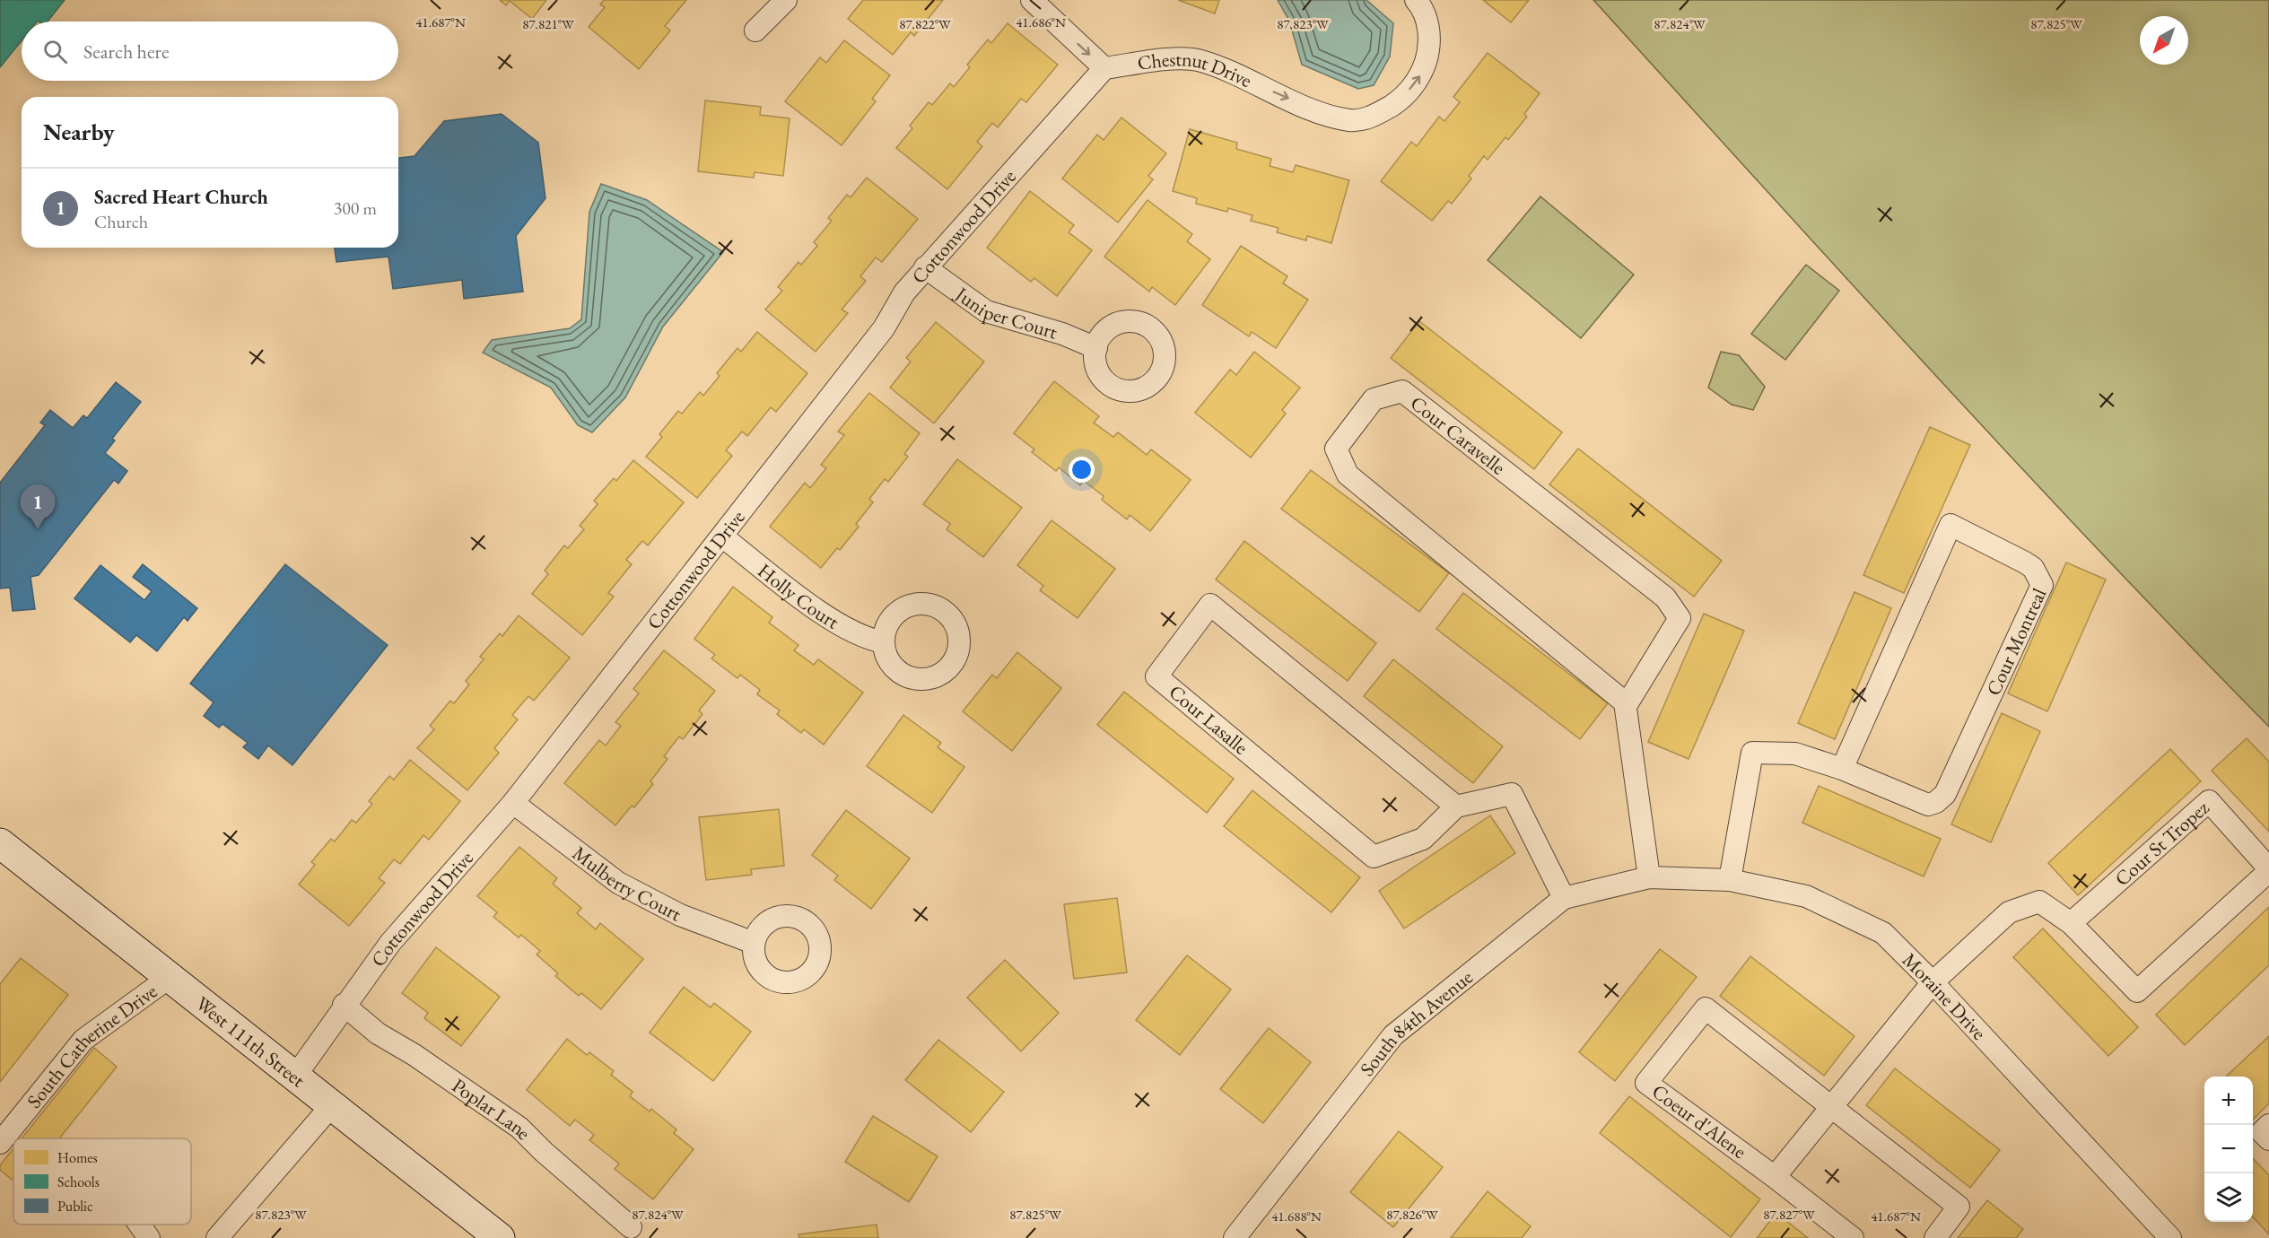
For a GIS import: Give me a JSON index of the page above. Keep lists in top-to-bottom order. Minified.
{"streets":{"main road":["West 111th Street"],"street":["Chestnut Drive","Cottonwood Drive","Juniper Court","Cour Caravelle","Holly Court","Cour Montreal","Cour Lasalle","Cour St Tropez","Mulberry Court","Moraine Drive","South 84th Avenue","South Catherine Drive","Poplar Lane","Coeur d'Alene"]},"crossings":[["Chestnut Drive","Cottonwood Drive"],["Cottonwood Drive","Juniper Court"],["Cottonwood Drive","Holly Court"],["Cottonwood Drive","Mulberry Court"],["Cottonwood Drive","West 111th Street"],["Cottonwood Drive","Poplar Lane"],["Cour Montreal","Moraine Drive"],["Cour St Tropez","Moraine Drive"],["Moraine Drive","South 84th Avenue"],["West 111th Street","South Catherine Drive"]],"legend":["Homes","Schools","Public"],"north":"bottom left","page":{"search":"Search here","heading":"Nearby","list":[{"mark":"1","name":"Sacred Heart Church","note":"Church","value":"300 m"}],"pins":"1","map_buttons":["+","−"]},"coordinates":["41.687°N","41.686°N","87.821°W","87.822°W","87.823°W","87.824°W","87.825°W","87.826°W","87.827°W","41.688°N"]}
